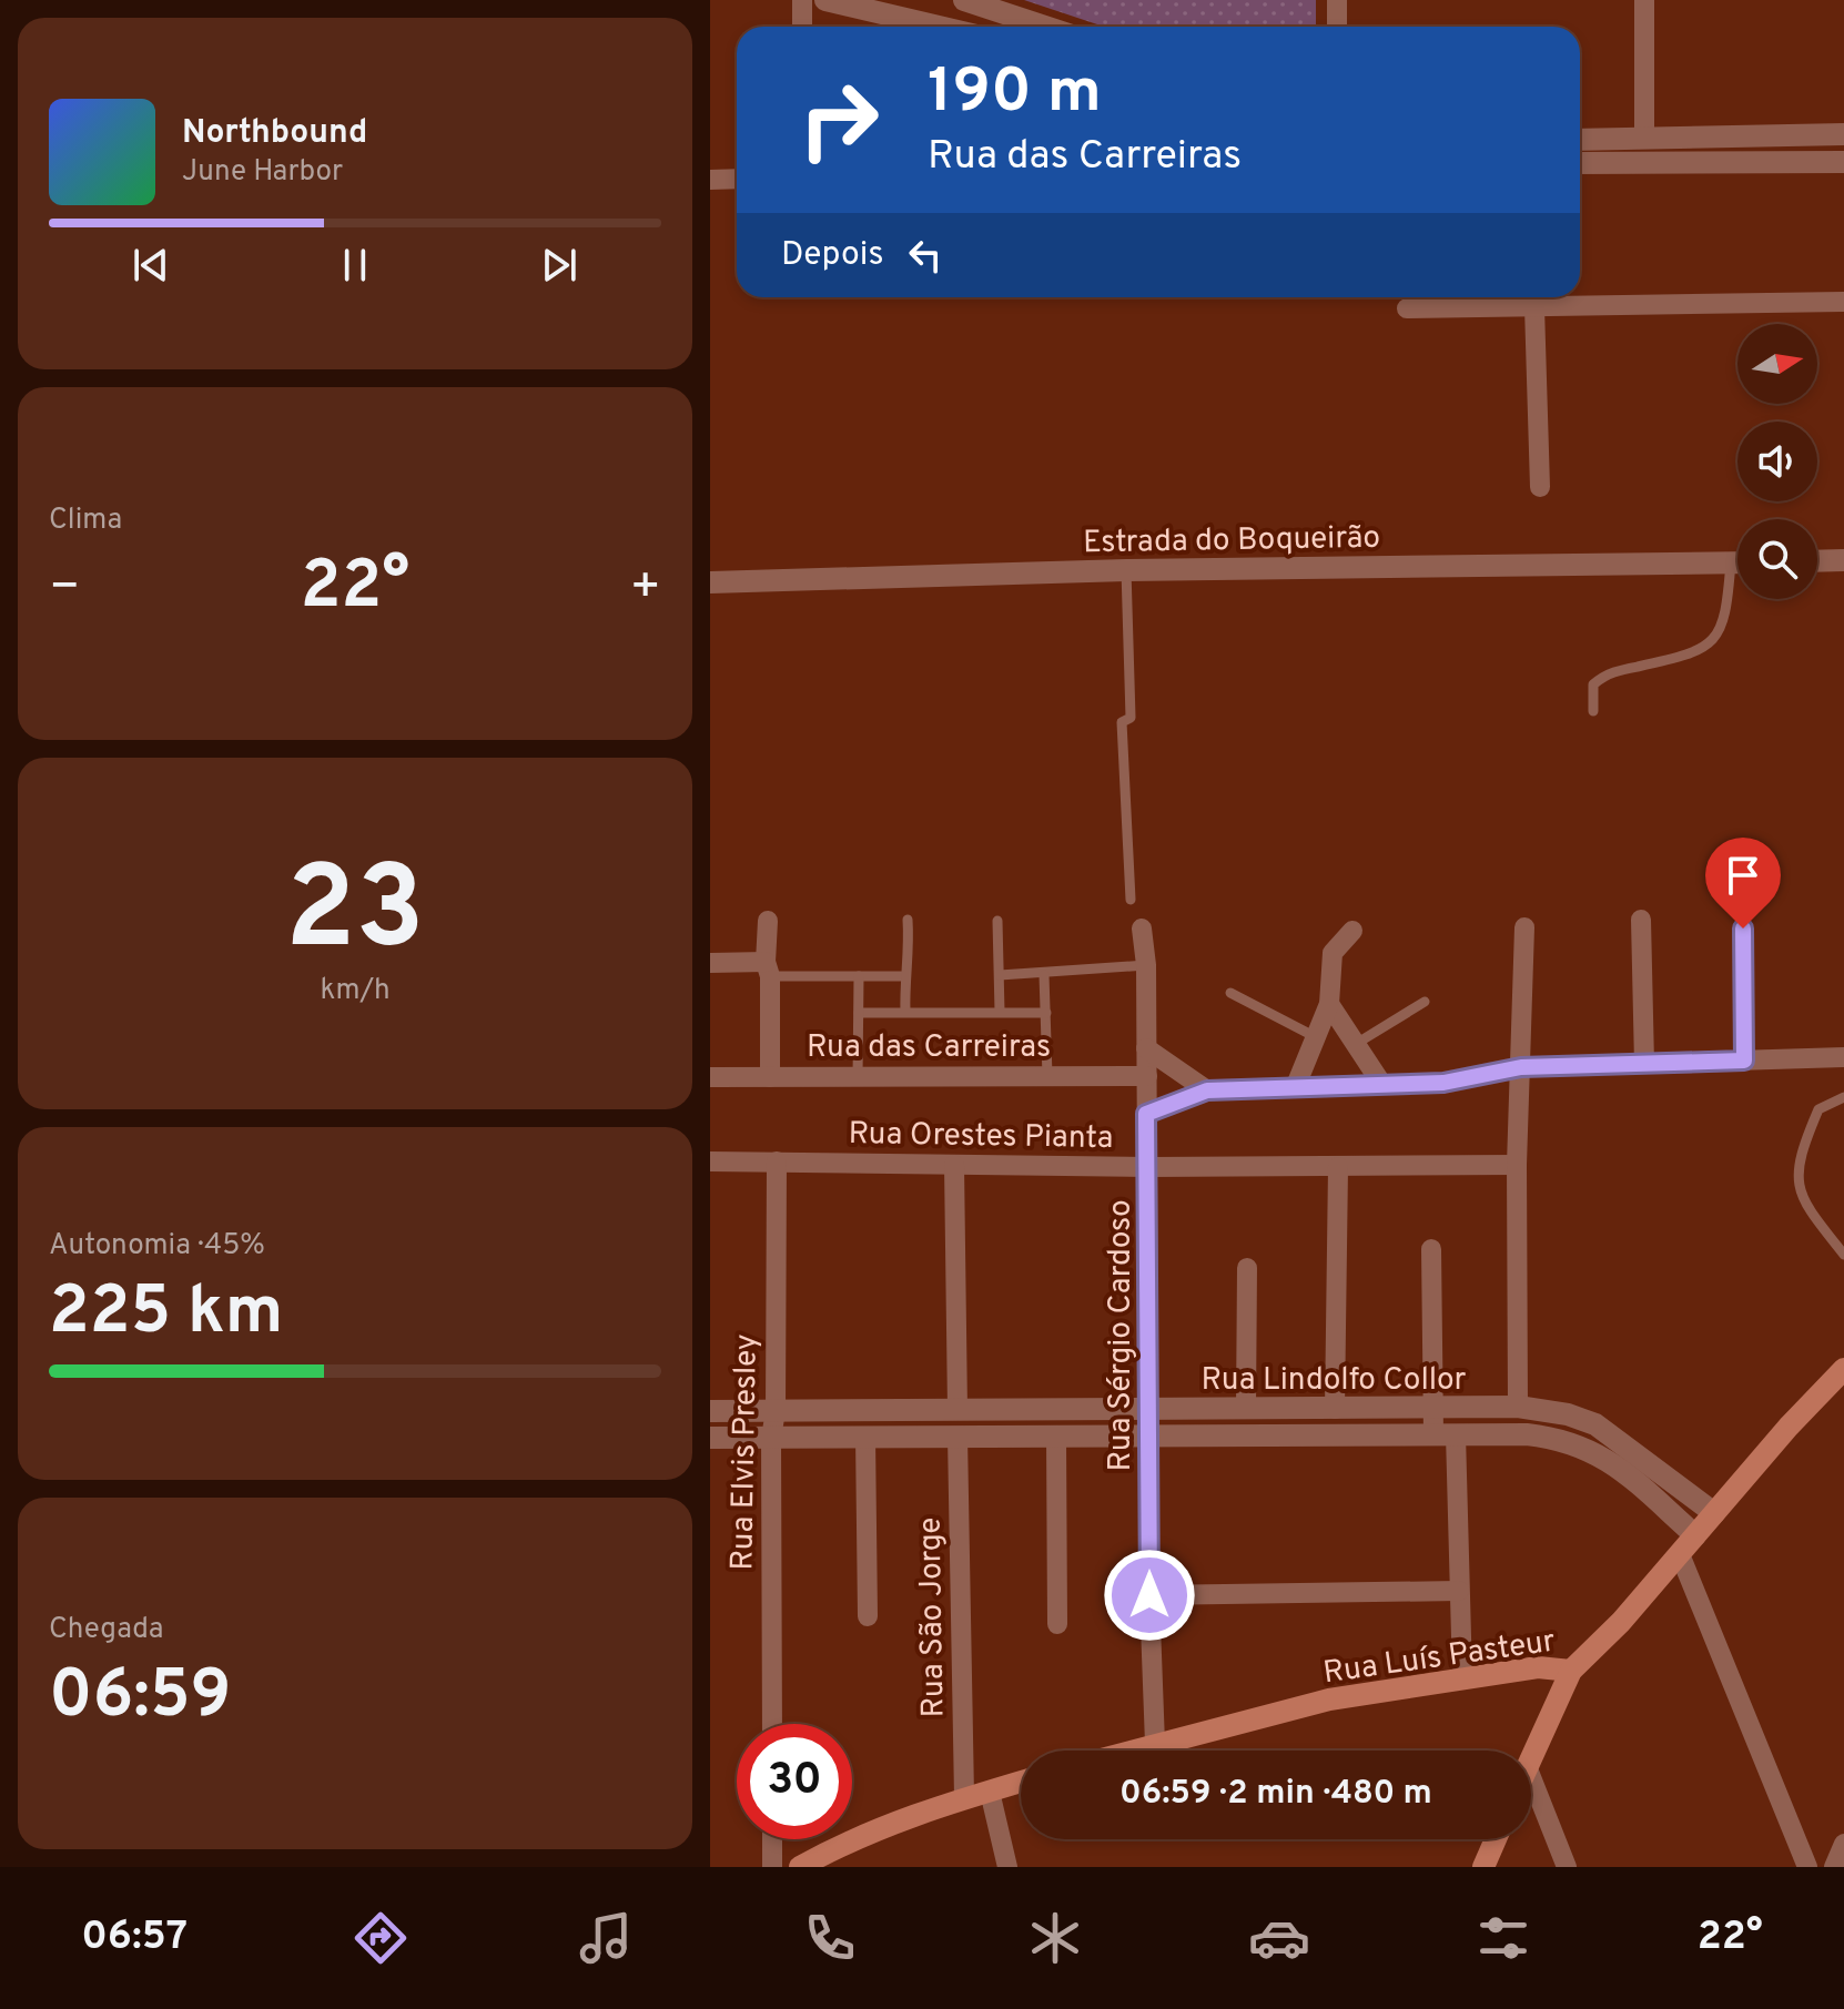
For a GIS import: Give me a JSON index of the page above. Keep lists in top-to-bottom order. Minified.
{"streets":{"main road":["Rua Luís Pasteur"],"street":["Estrada do Boqueirão","Rua das Carreiras","Rua Orestes Pianta","Rua Sérgio Cardoso","Rua Lindolfo Collor","Rua Elvis Presley","Rua São Jorge"]},"crossings":[["Rua das Carreiras","Rua Sérgio Cardoso"],["Rua Orestes Pianta","Rua Sérgio Cardoso"],["Rua Orestes Pianta","Rua Elvis Presley"],["Rua Sérgio Cardoso","Rua Lindolfo Collor"],["Rua Sérgio Cardoso","Rua Luís Pasteur"],["Rua Lindolfo Collor","Rua Elvis Presley"],["Rua Lindolfo Collor","Rua São Jorge"],["Rua Lindolfo Collor","Rua Luís Pasteur"]],"north":"right","page":{"turn":["190 m","Rua das Carreiras"],"song":["Northbound","June Harbor"],"then":"Depois","tile":["Clima",["23","km/h"],["Autonomia · 45%","225 km"],["Chegada","06:59"]],"heat":["−","22°","+"],"limit":"30","trip":"06:59 · 2 min · 480 m","tabs":["06:57","22°"]}}
